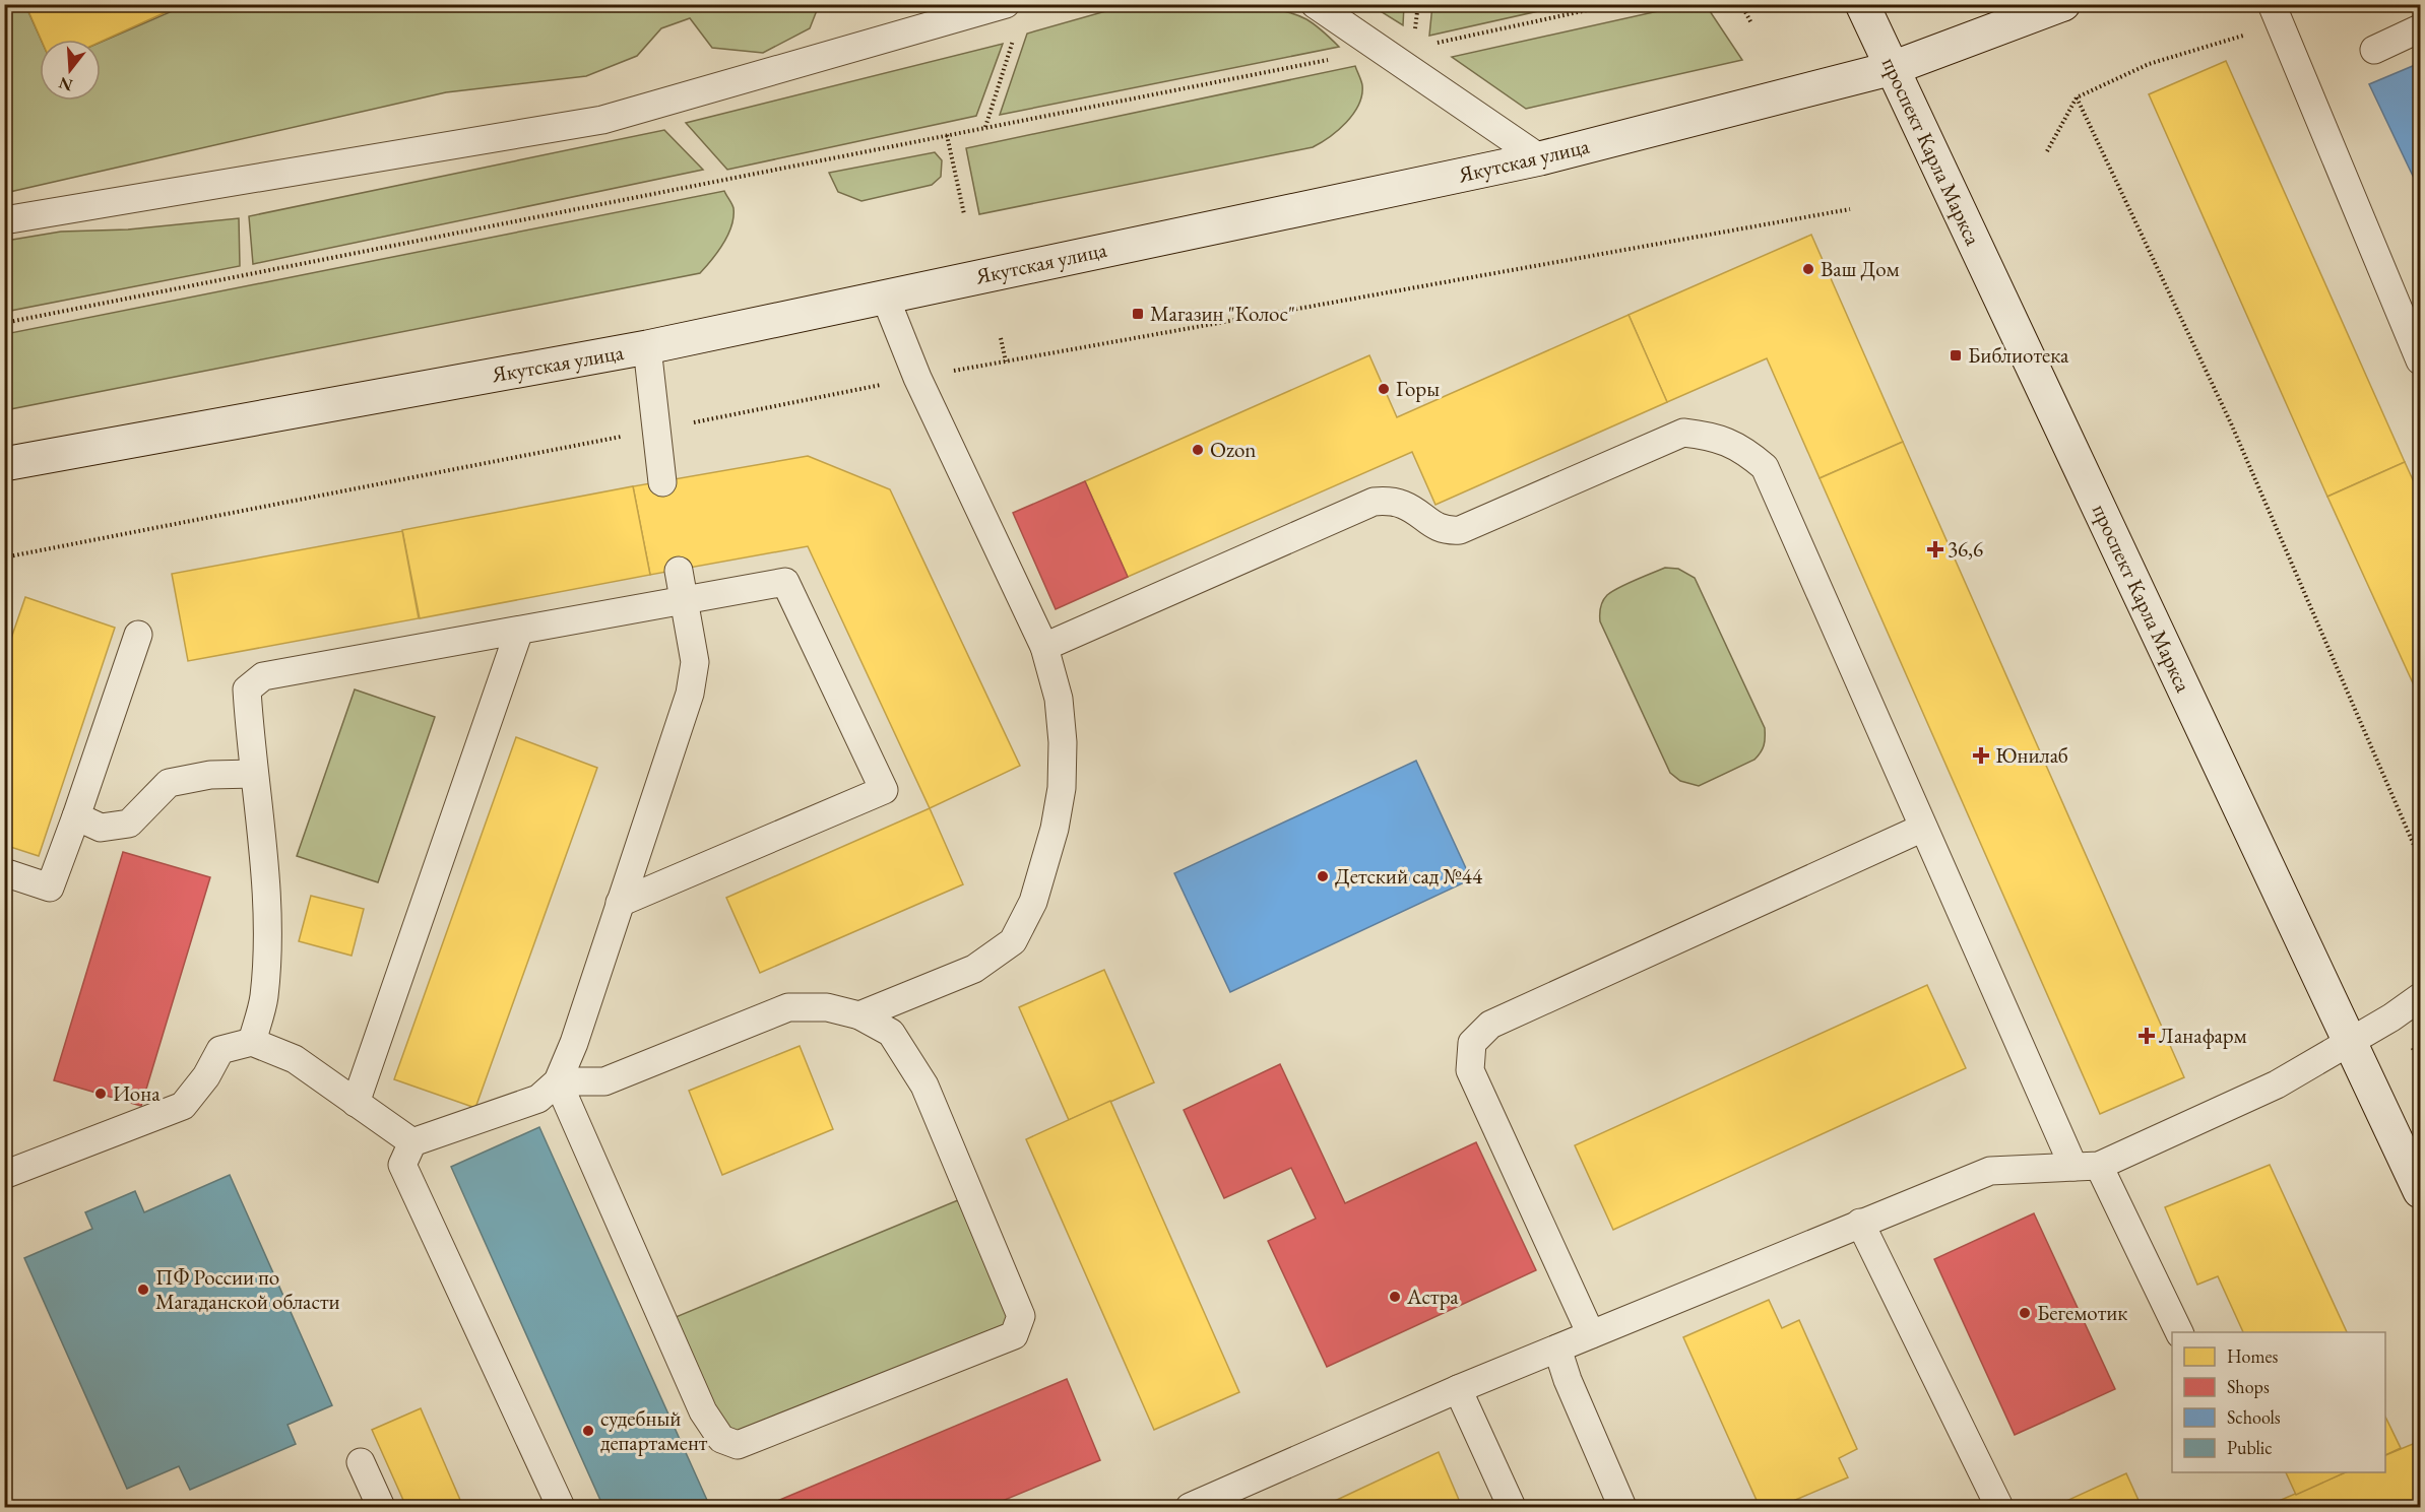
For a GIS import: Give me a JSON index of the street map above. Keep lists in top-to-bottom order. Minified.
{"streets":{"street":["проспект Карла Маркса","Якутская улица"]},"crossings":[["проспект Карла Маркса","Якутская улица"]],"places":{"other":["Ваш Дом","Горы","Ozon","Детский сад №44","Иона","ПФ России по Магаданской области","Астра","Бегемотик","судебный департамент"],"transit":["Магазин \"Колос\"","Библиотека"],"health":["36,6","Юнилаб","Ланафарм"]},"legend":["Homes","Shops","Schools","Public"],"north":"bottom"}
